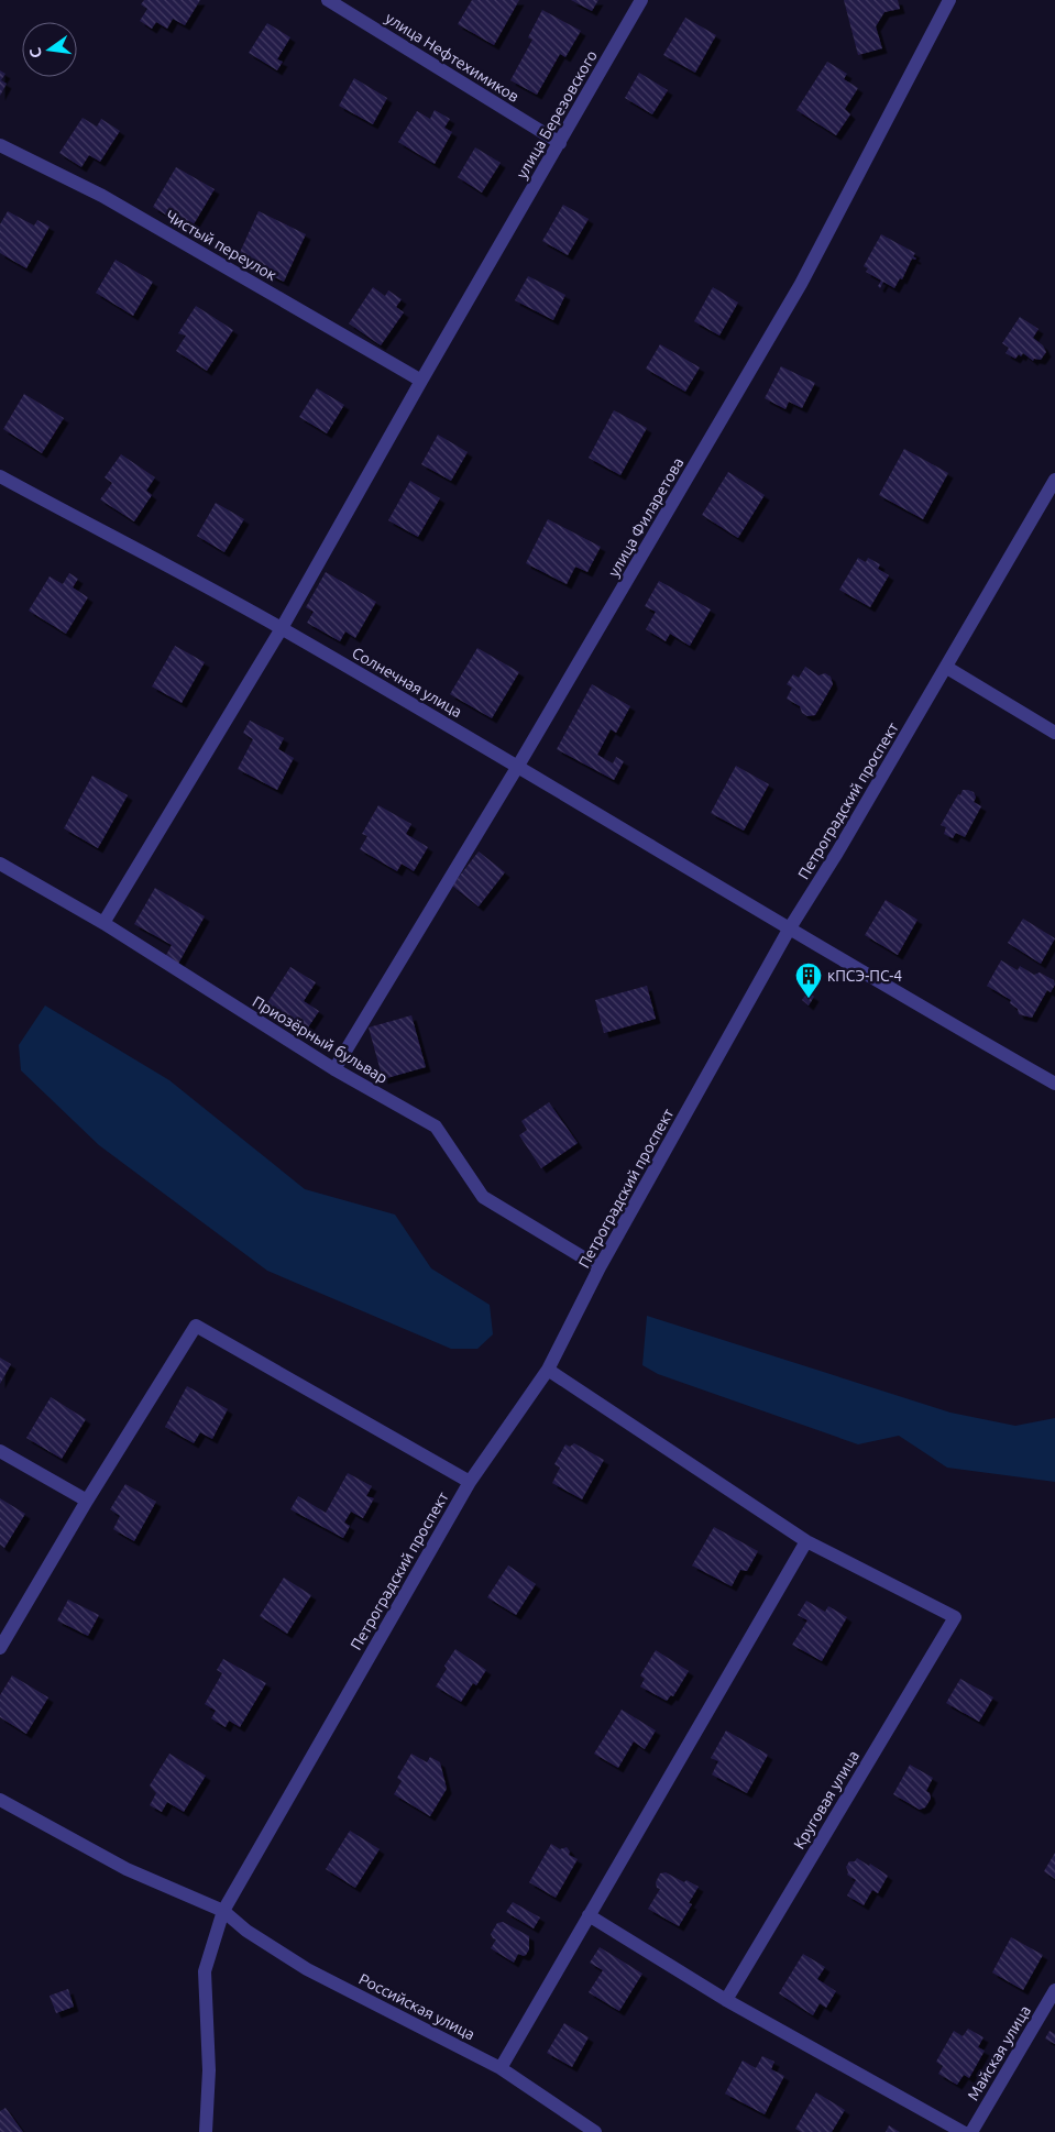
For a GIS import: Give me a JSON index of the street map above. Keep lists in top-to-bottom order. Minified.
{"streets":{"street":["улица Нефтехимиков","улица Березовского","Чистый переулок","улица Филаретова","Солнечная улица","Петроградский проспект","Приозёрный бульвар","Круговая улица","Российская улица","Майская улица"]},"crossings":[["улица Нефтехимиков","улица Березовского"],["улица Березовского","Чистый переулок"],["улица Березовского","Солнечная улица"],["улица Березовского","Приозёрный бульвар"],["улица Филаретова","Солнечная улица"],["улица Филаретова","Приозёрный бульвар"],["Солнечная улица","Петроградский проспект"],["Петроградский проспект","Приозёрный бульвар"],["Петроградский проспект","Российская улица"]],"places":{"building":["кПСЭ-ПС-4"]},"north":"left"}
